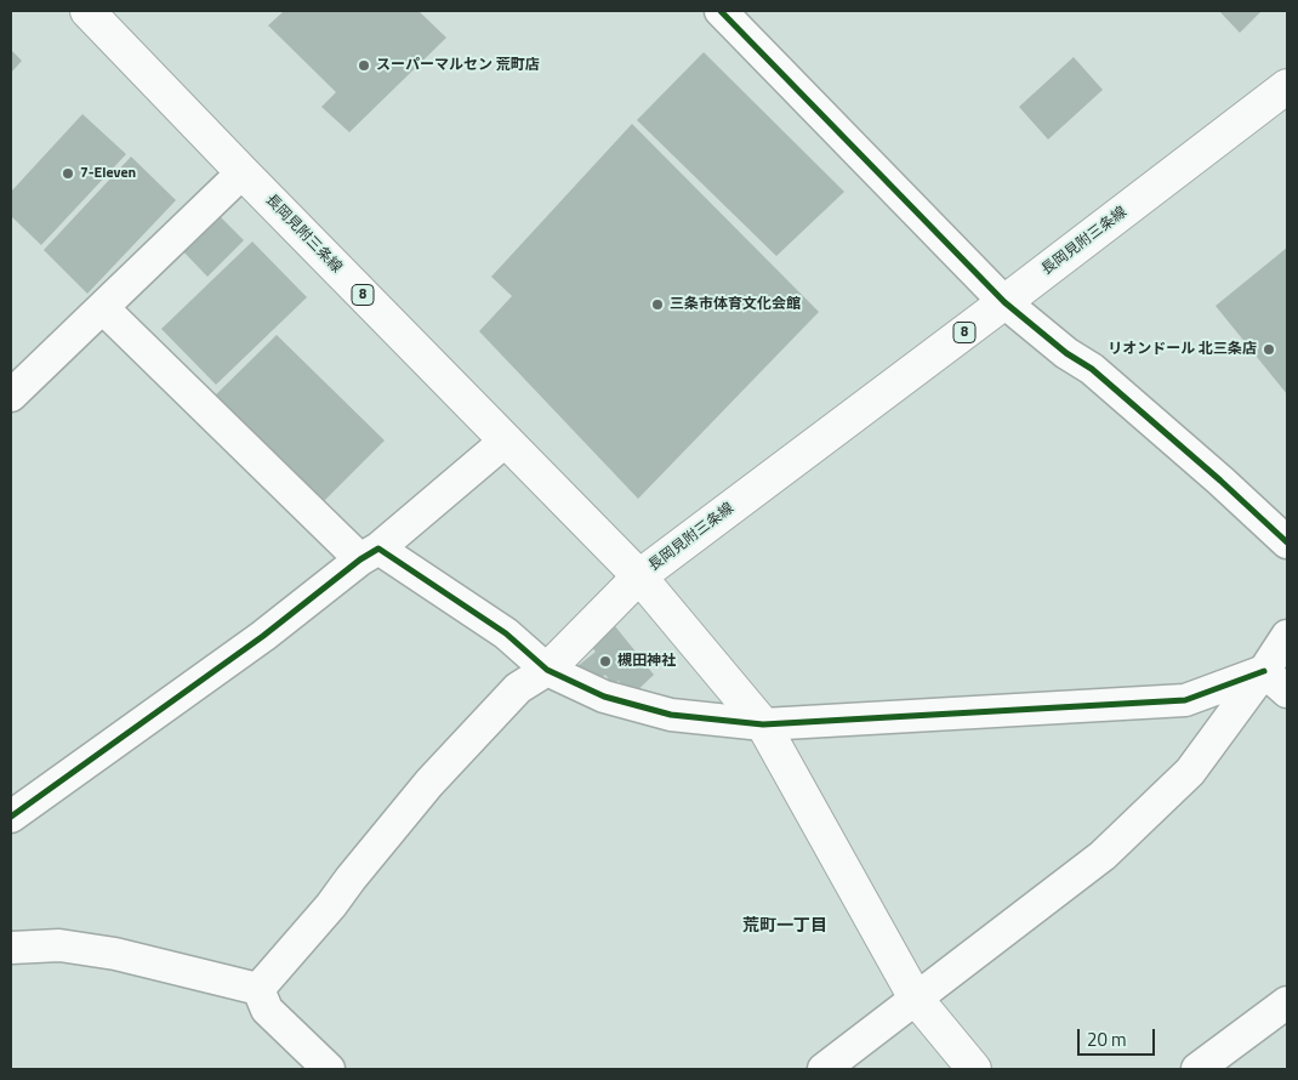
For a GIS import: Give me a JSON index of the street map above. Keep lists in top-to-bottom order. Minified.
{"streets":{"main road":["長岡見附三条線","8"]},"districts":["荒町一丁目"],"places":["スーパーマルセン 荒町店","7-Eleven","三条市体育文化会館","リオンドール 北三条店","槻田神社"],"scale_bar":"20 m"}
